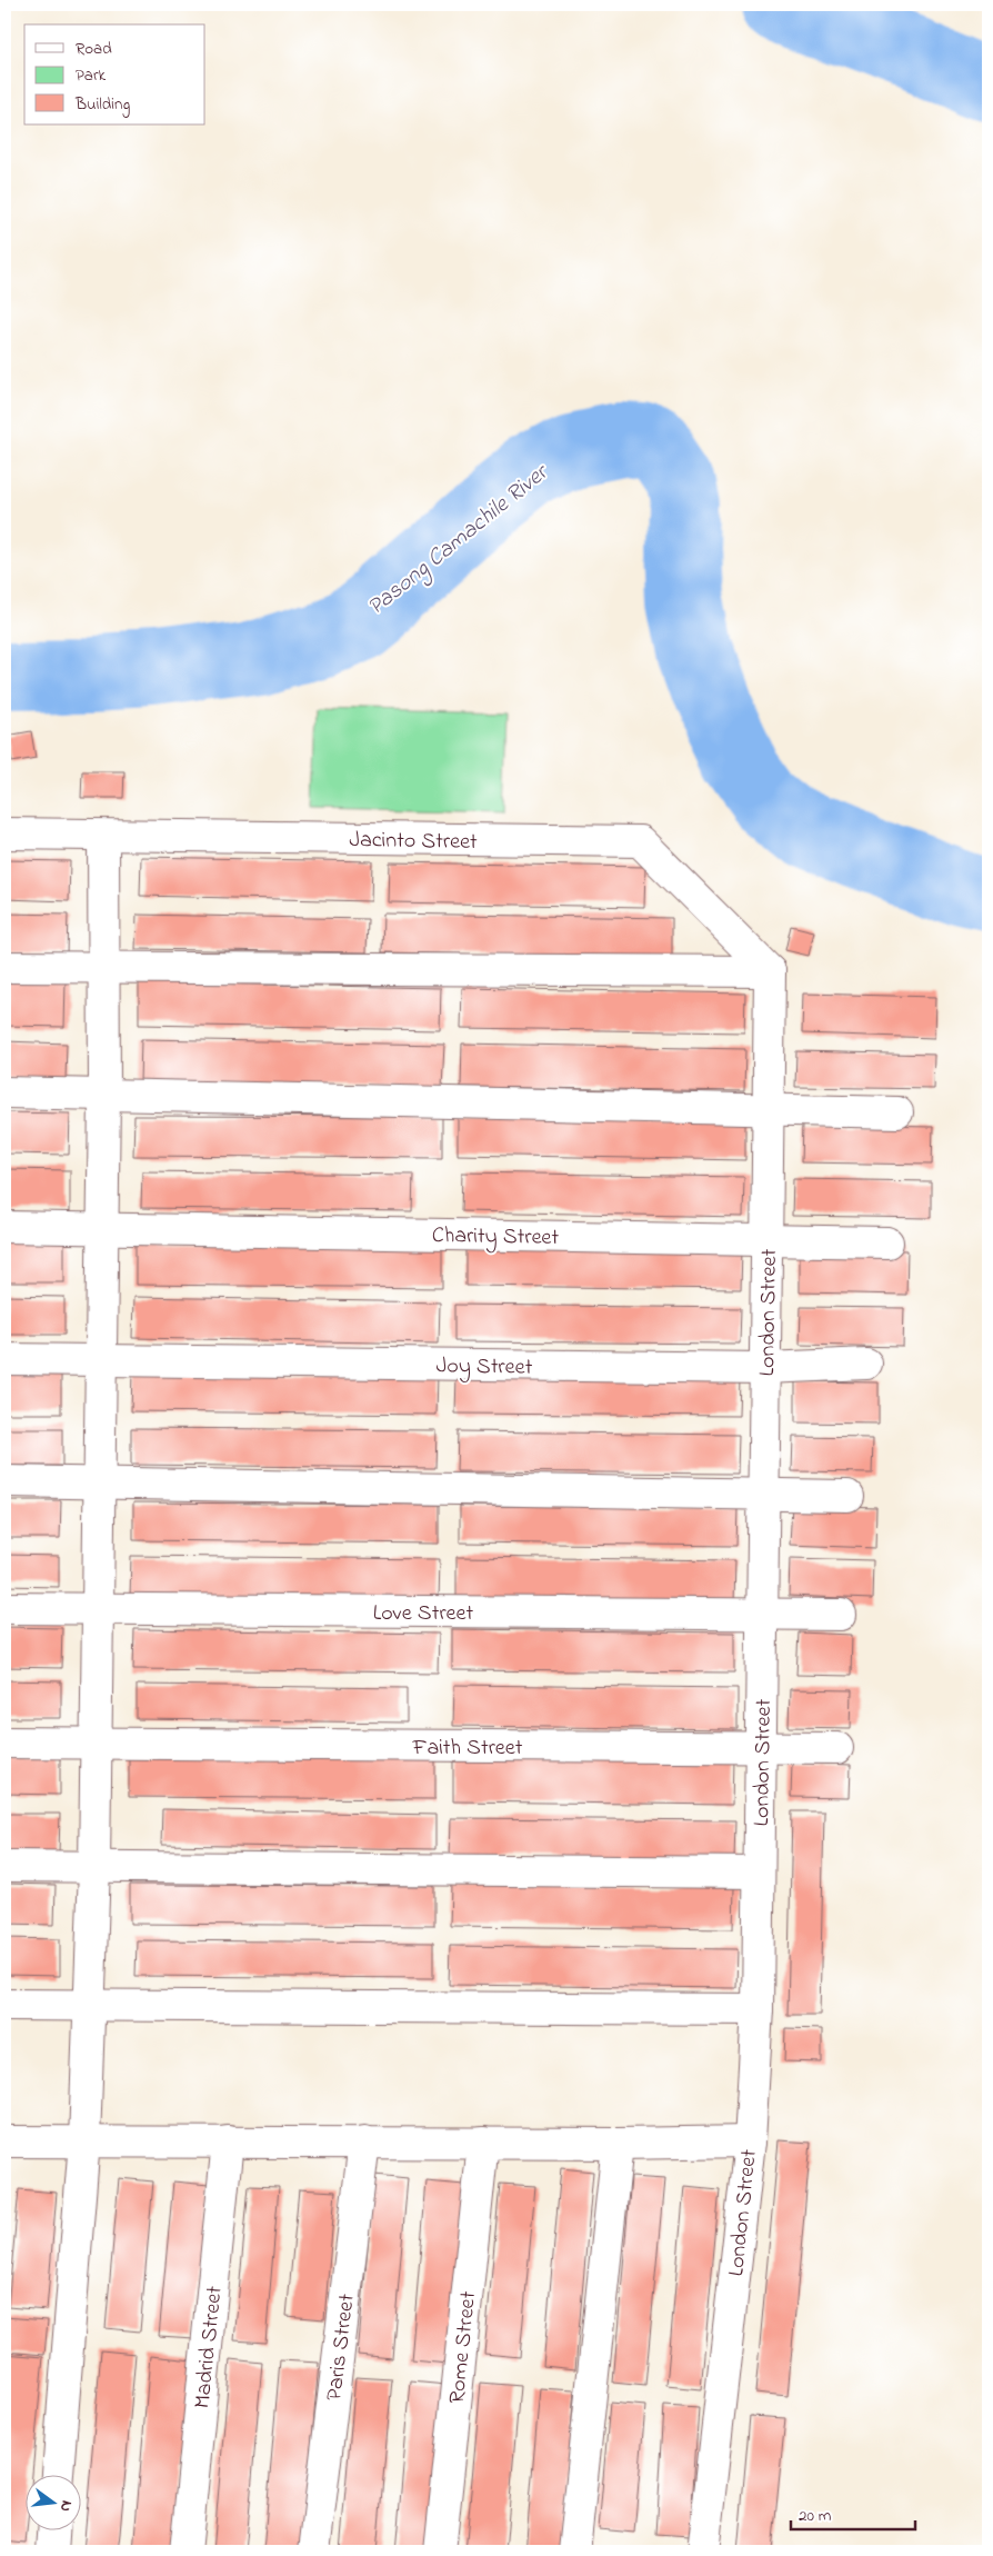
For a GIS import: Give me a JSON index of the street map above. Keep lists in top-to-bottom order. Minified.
{"streets":{"street":["Jacinto Street","Charity Street","London Street","Joy Street","Love Street","Faith Street","Madrid Street","Paris Street","Rome Street"]},"crossings":[["Jacinto Street","London Street"],["Charity Street","London Street"],["London Street","Joy Street"],["London Street","Love Street"],["London Street","Faith Street"]],"water":["Pasong Camachile River"],"legend":["Road","Park","Building"],"scale_bar":"20 m","north":"right"}
